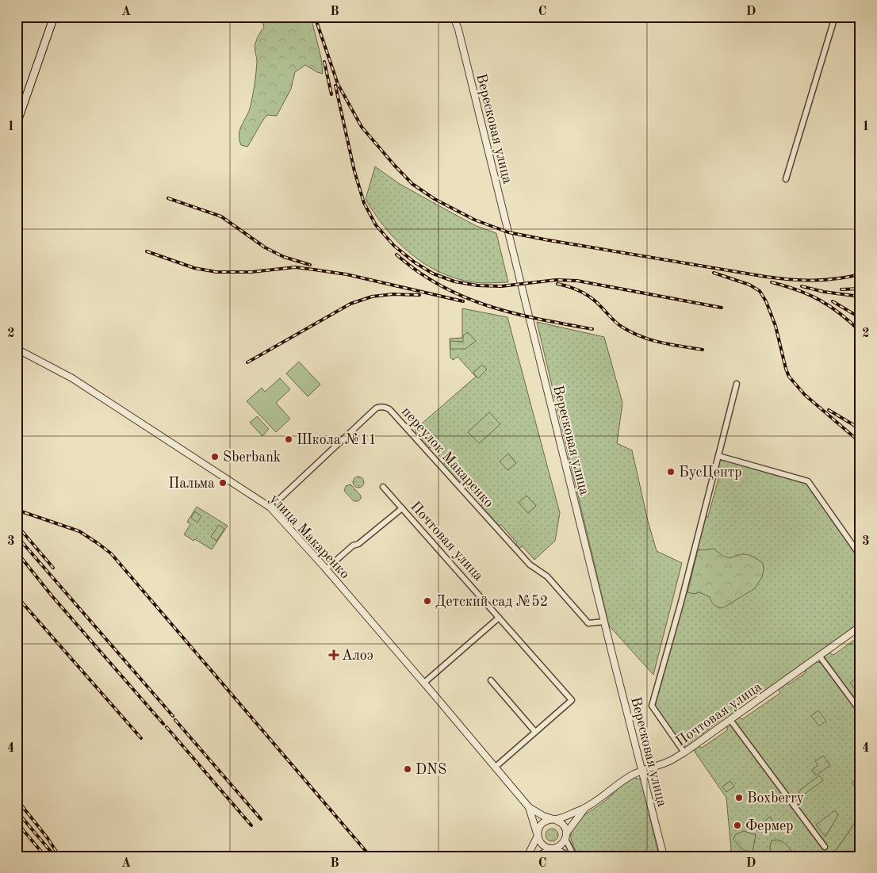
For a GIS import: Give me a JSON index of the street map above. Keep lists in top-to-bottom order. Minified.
{"streets":{"street":["Вересковая улица","переулок Макаренко","улица Макаренко","Почтовая улица"]},"crossings":[["Вересковая улица","переулок Макаренко"],["Вересковая улица","Почтовая улица"],["переулок Макаренко","улица Макаренко"],["улица Макаренко","Почтовая улица"]],"places":{"other":["Школа №11","Sberbank","БусЦентр","Пальма","Детский сад №52","DNS","Boxberry","Фермер"],"health":["Алоэ"]},"grid":{"columns":["A","B","C","D"],"rows":["1","2","3","4"]}}
